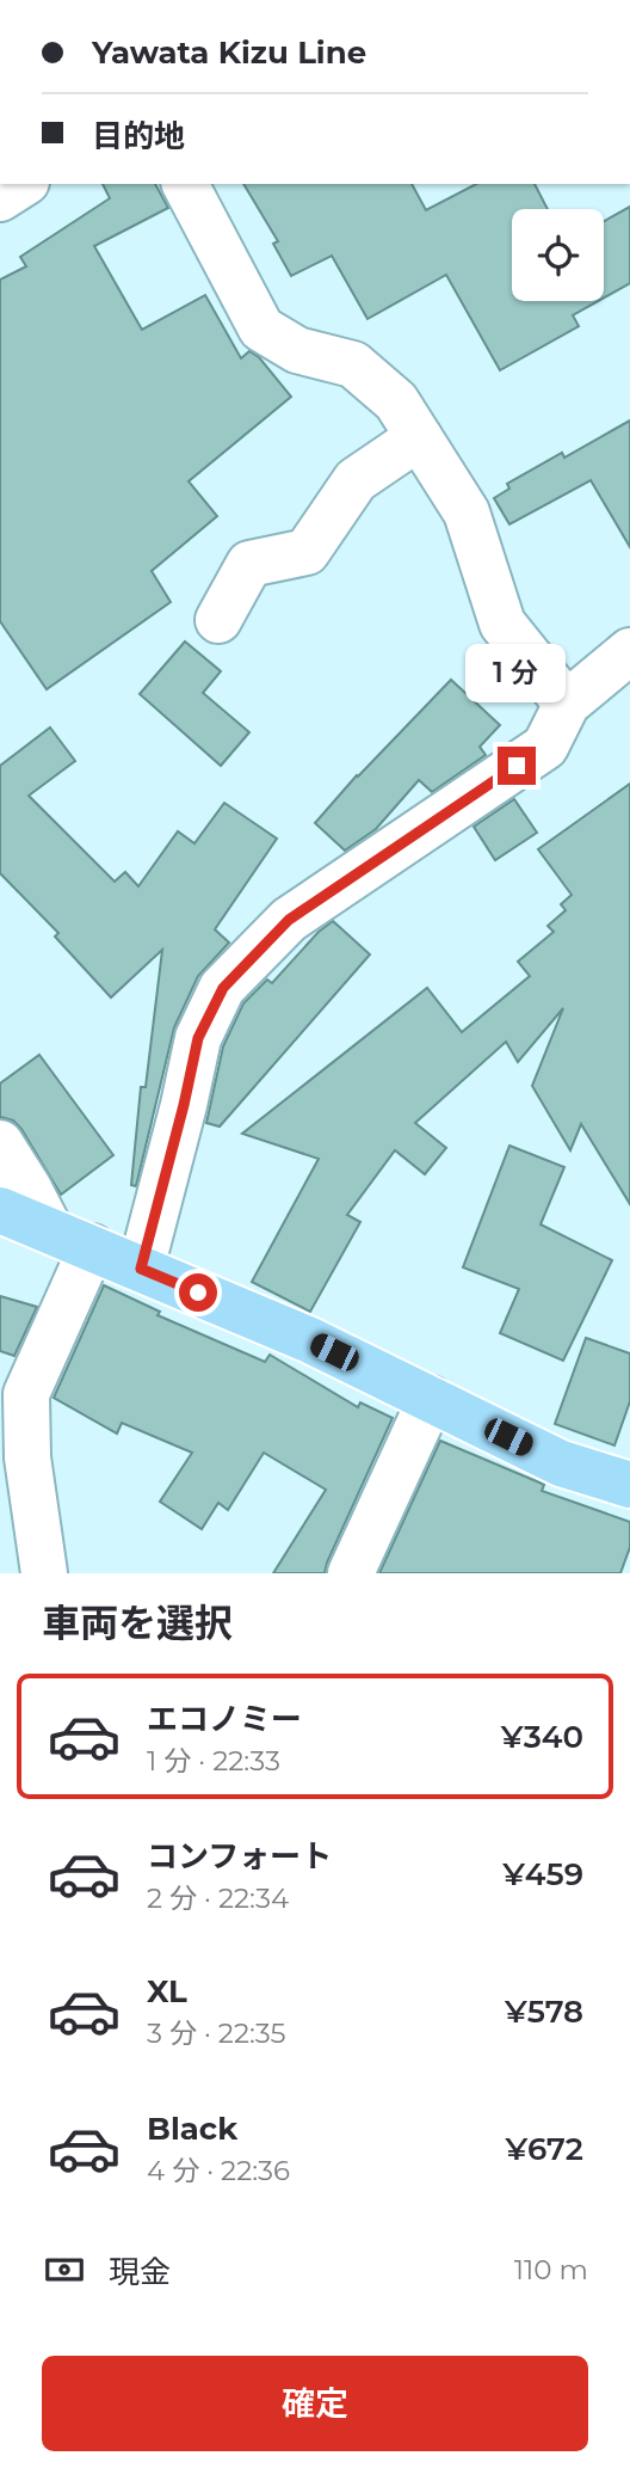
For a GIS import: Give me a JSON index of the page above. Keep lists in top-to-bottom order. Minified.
{"page":{"banner":["Yawata Kizu Line","目的地"],"bubble":"1 分","heading":"車両を選択","list":[{"name":"エコノミー","note":"1 分 · 22:33","value":"¥340"},{"name":"コンフォート","note":"2 分 · 22:34","value":"¥459"},{"name":"XL","note":"3 分 · 22:35","value":"¥578"},{"name":"Black","note":"4 分 · 22:36","value":"¥672"}],"pay":["現金","110 m"],"buttons":"確定"}}
